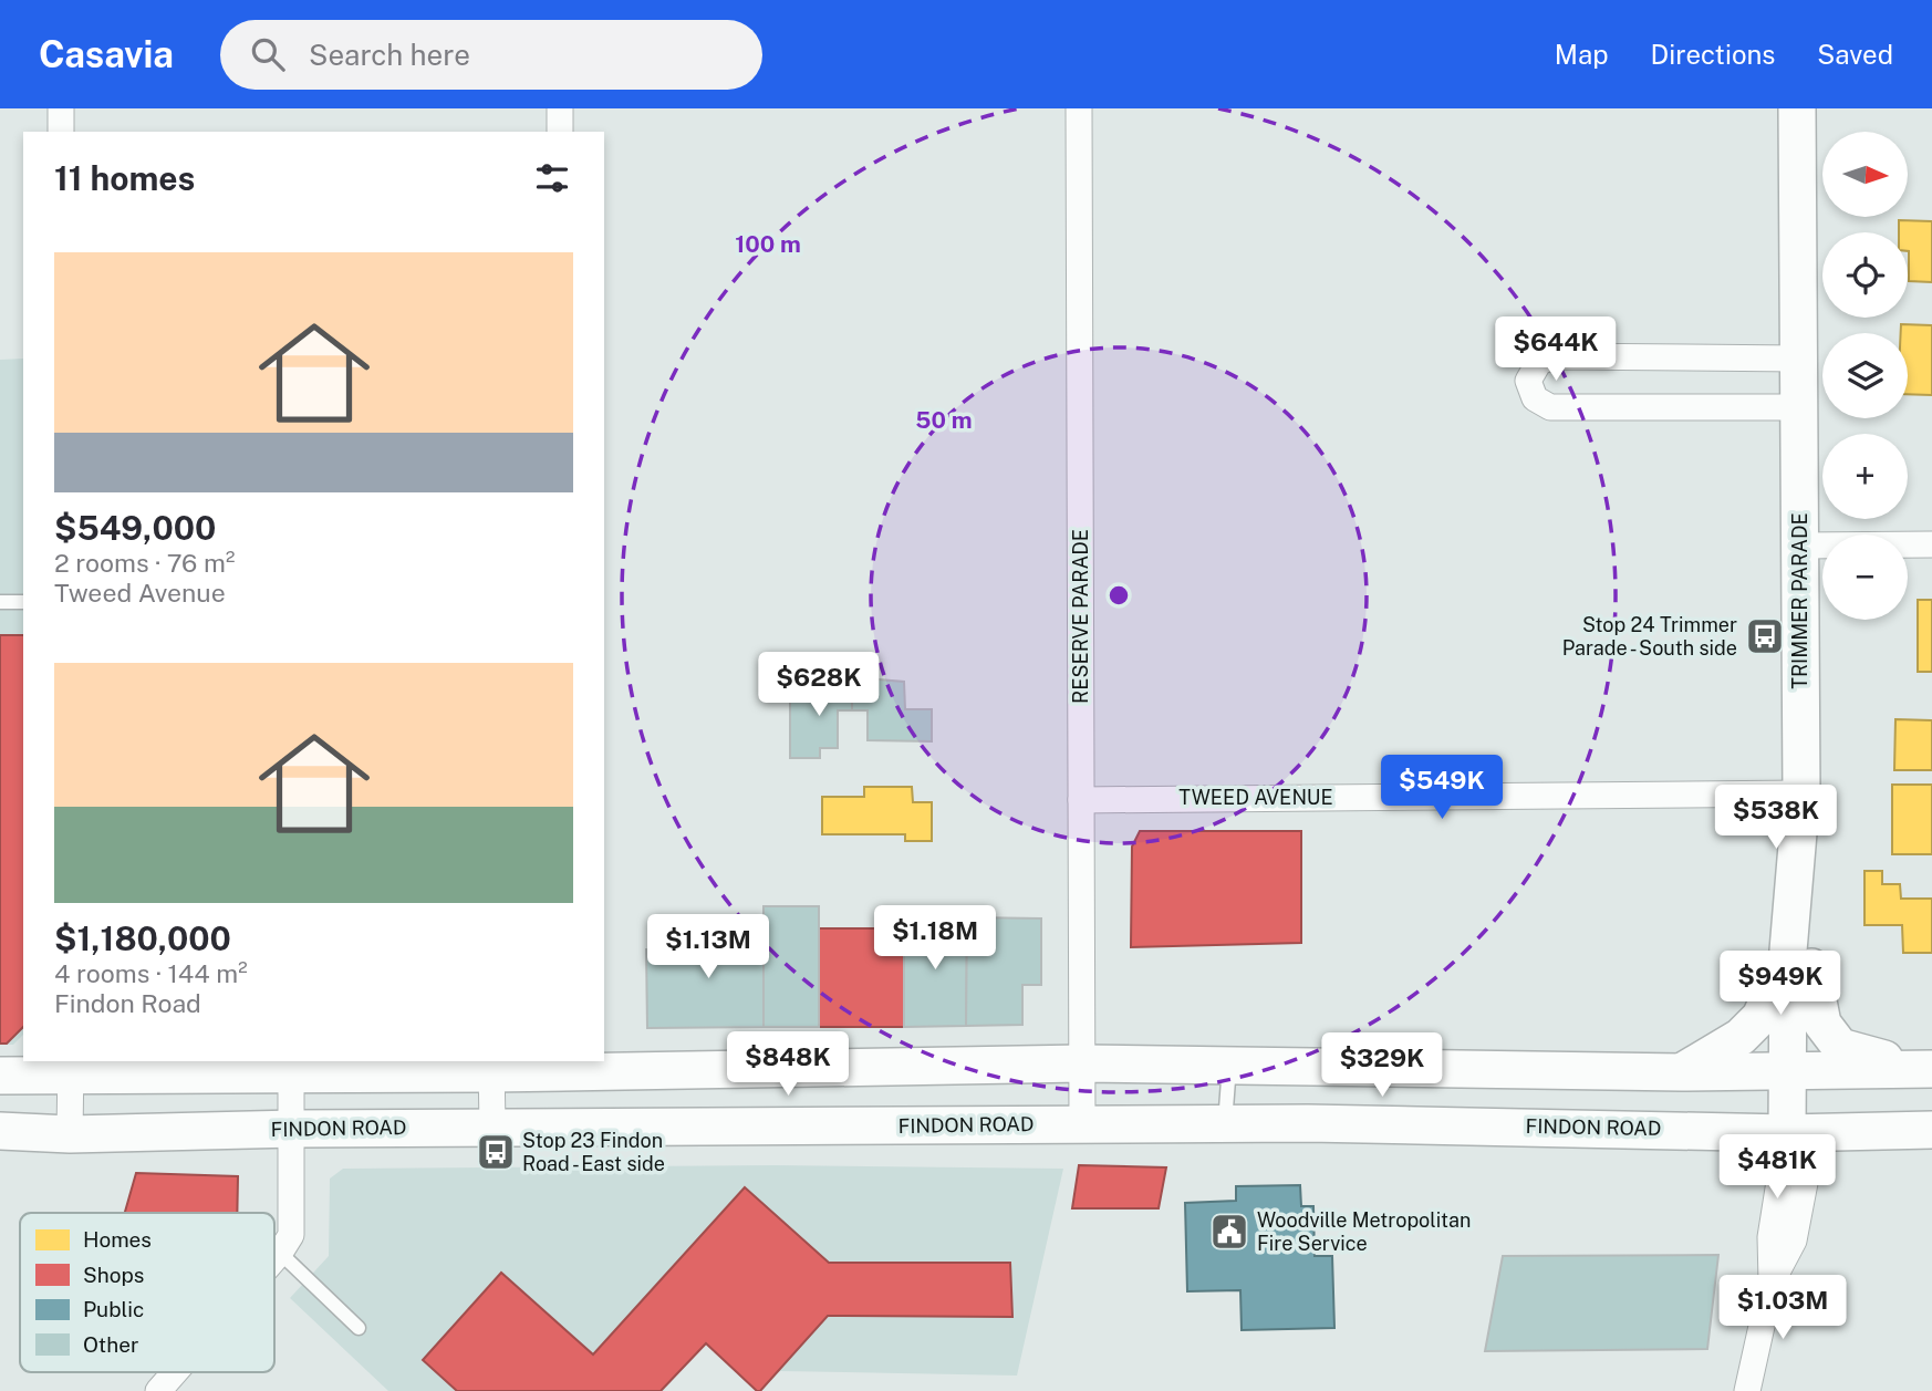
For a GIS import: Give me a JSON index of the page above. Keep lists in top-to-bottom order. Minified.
{"streets":{"main road":["TRIMMER PARADE","FINDON ROAD"],"street":["RESERVE PARADE","TWEED AVENUE"]},"crossings":[["TRIMMER PARADE","TWEED AVENUE"],["TRIMMER PARADE","FINDON ROAD"],["RESERVE PARADE","TWEED AVENUE"],["RESERVE PARADE","FINDON ROAD"]],"places":{"bus stop":["Stop 24 Trimmer Parade - South side","Stop 23 Findon Road - East side"],"public building":["Woodville Metropolitan Fire Service"]},"legend":["Homes","Shops","Public","Other"],"north":"right","page":{"header":"Casavia","search":"Search here","nav":["Map","Directions","Saved"],"map_buttons":["+","−"],"heading":"11 homes","list":[{"name":"$549,000","note":"2 rooms · 76 m² · Tweed Avenue"},{"name":"$1,180,000","note":"4 rooms · 144 m² · Findon Road"}],"price":["$644K","$628K","$549K","$538K","$1.18M","$1.13M","$949K","$848K","$329K","$481K","$1.03M"]},"rings":["100 m","50 m"]}
